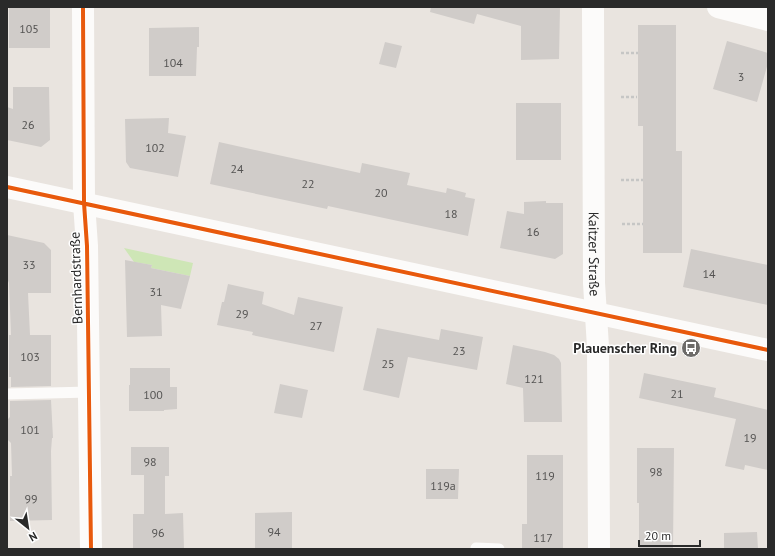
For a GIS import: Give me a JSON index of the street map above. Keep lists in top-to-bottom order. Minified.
{"streets":{"street":["Kaitzer Straße","Bernhardstraße"]},"places":{"bus stop":["Plauenscher Ring"]},"house_numbers":["105","104","3","26","102","24","22","20","18","16","33","14","31","29","27","23","103","25","121","21","100","101","19","98","98","119","119a","99","94","96","117"],"scale_bar":"20 m","north":"bottom right"}
